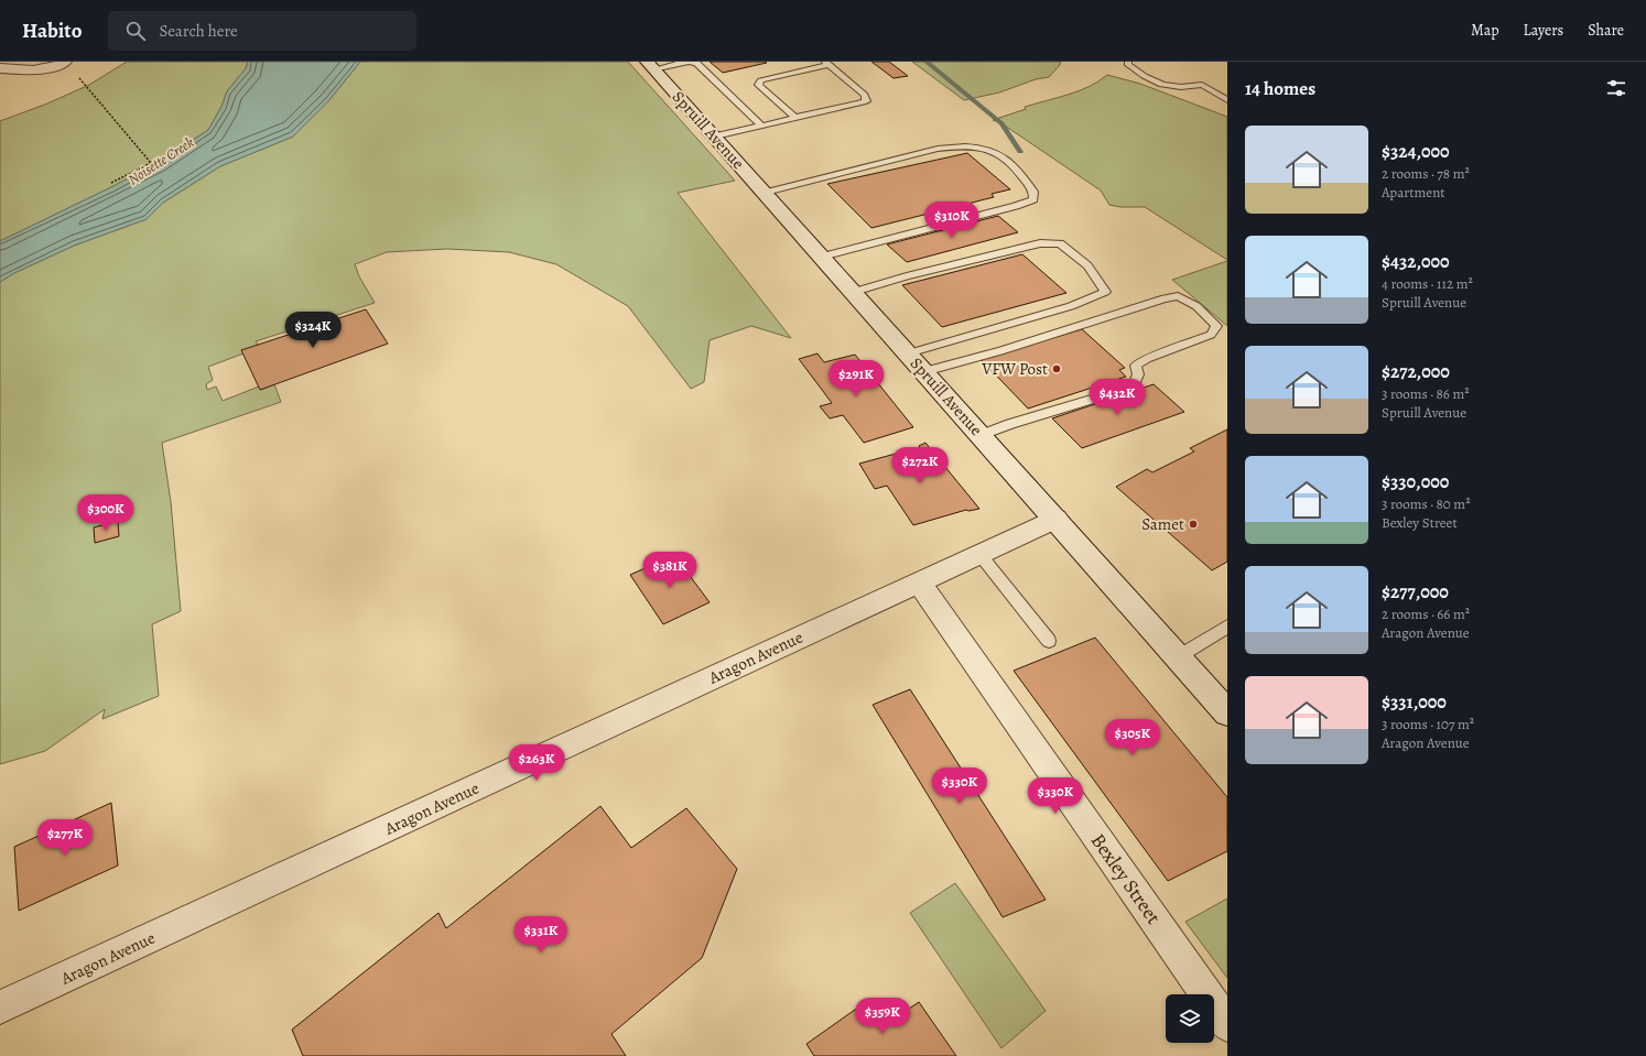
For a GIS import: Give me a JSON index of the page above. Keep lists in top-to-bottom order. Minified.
{"streets":{"street":["Spruill Avenue","Aragon Avenue","Bexley Street"]},"crossings":[["Spruill Avenue","Aragon Avenue"],["Aragon Avenue","Bexley Street"]],"water":["Noisette Creek"],"places":["VFW Post","Samet"],"page":{"header":"Habito","search":"Search here","nav":["Map","Layers","Share"],"heading":"14 homes","list":[{"name":"$324,000","note":"2 rooms · 78 m² · Apartment"},{"name":"$432,000","note":"4 rooms · 112 m² · Spruill Avenue"},{"name":"$272,000","note":"3 rooms · 86 m² · Spruill Avenue"},{"name":"$330,000","note":"3 rooms · 80 m² · Bexley Street"},{"name":"$277,000","note":"2 rooms · 66 m² · Aragon Avenue"},{"name":"$331,000","note":"3 rooms · 107 m² · Aragon Avenue"}],"price":["$310K","$324K","$291K","$432K","$272K","$300K","$381K","$305K","$263K","$330K","$330K","$277K","$331K","$359K"]}}
